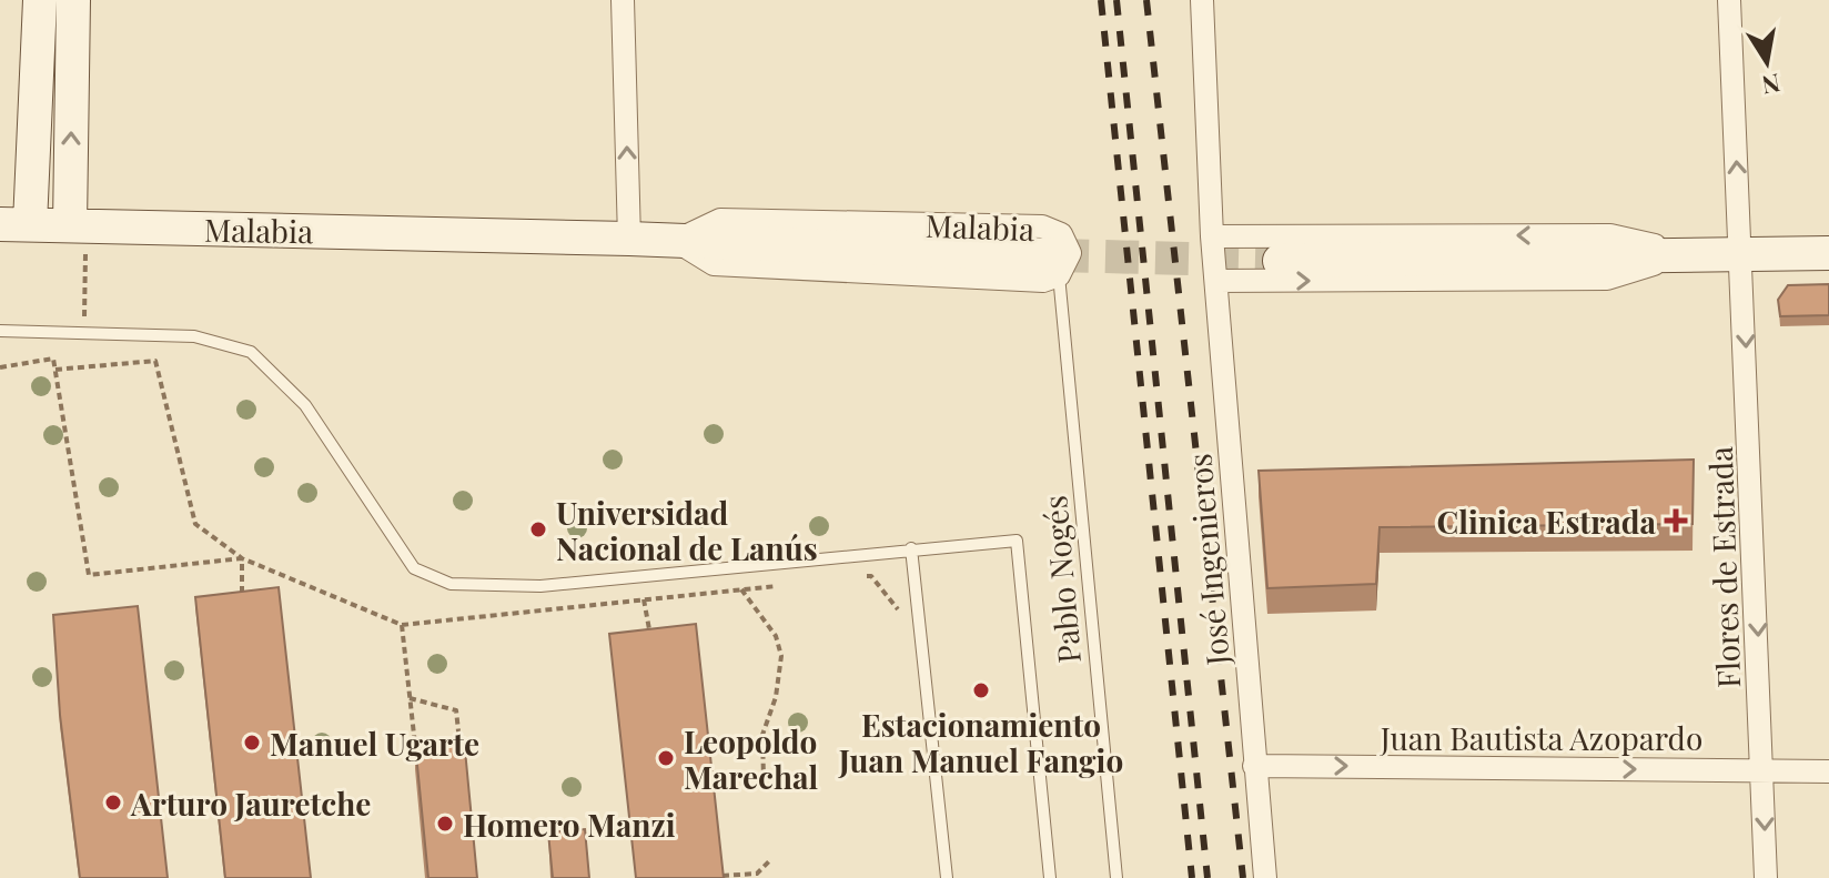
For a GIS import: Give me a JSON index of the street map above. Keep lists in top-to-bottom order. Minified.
{"streets":{"main road":["Malabia"],"street":["José Ingenieros","Flores de Estrada","Juan Bautista Azopardo"],"lane":["Pablo Nogés"]},"crossings":[["Malabia","Pablo Nogés"],["José Ingenieros","Juan Bautista Azopardo"],["Flores de Estrada","Juan Bautista Azopardo"]],"one_way":["Juan Bautista Azopardo"],"places":{"health":["Clinica Estrada"],"other":["Universidad Nacional de Lanús","Estacionamiento Juan Manuel Fangio","Manuel Ugarte","Leopoldo Marechal","Arturo Jauretche","Homero Manzi"]},"north":"bottom"}
